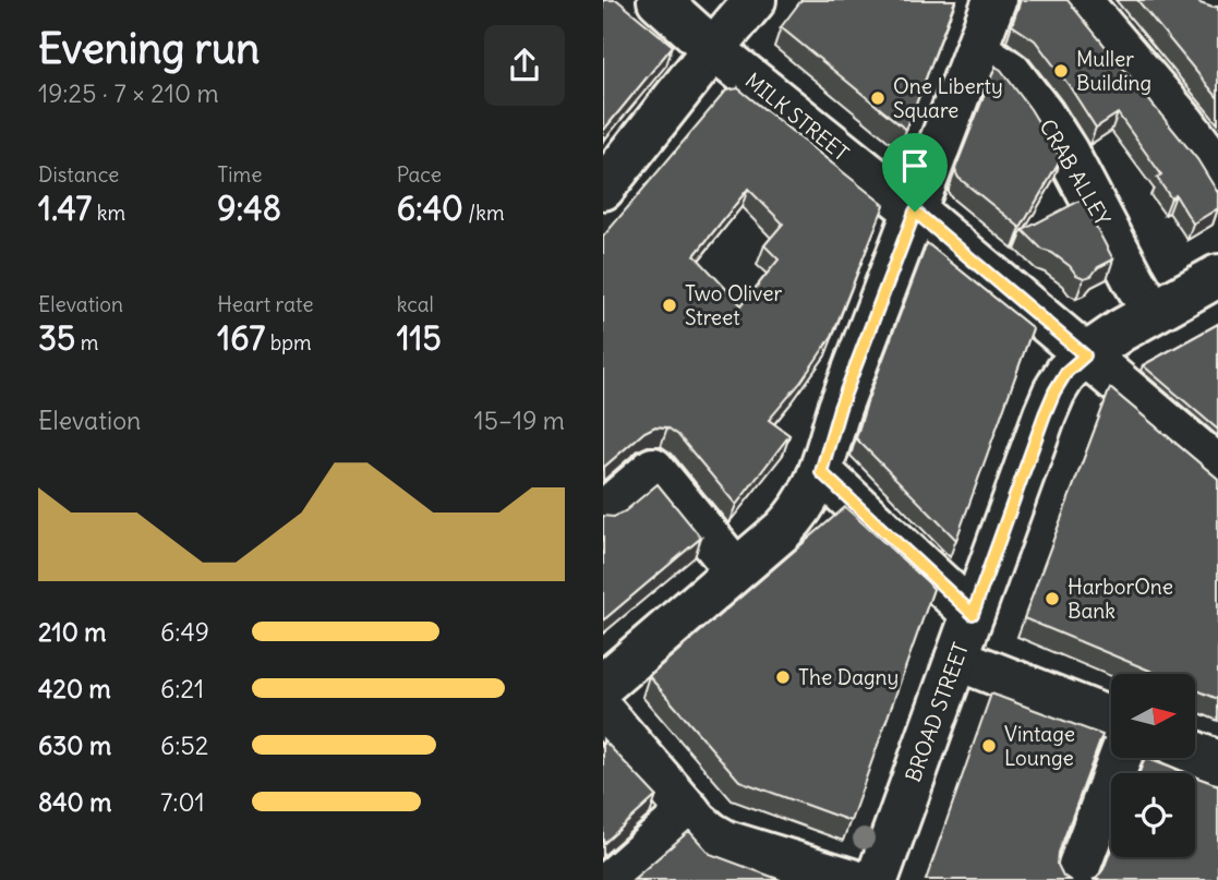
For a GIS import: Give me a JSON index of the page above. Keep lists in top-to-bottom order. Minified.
{"streets":{"street":["MILK STREET","CRAB ALLEY","BROAD STREET"]},"crossings":[["MILK STREET","BROAD STREET"],["CRAB ALLEY","BROAD STREET"]],"places":["Muller Building","One Liberty Square","Two Oliver Street","HarborOne Bank","The Dagny","Vintage Lounge"],"north":"right","page":{"heading":["Evening run","19:25 · 7 × 210 m"],"stats":[["Distance","1.47 km"],["Time","9:48"],["Pace","6:40 /km"],["Elevation","35 m"],["Heart rate","167 bpm"],["kcal","115"]],"chart":["Elevation","15–19 m"],"list":[{"name":"210 m","note":"6:49"},{"name":"420 m","note":"6:21"},{"name":"630 m","note":"6:52"},{"name":"840 m","note":"7:01"}]}}
